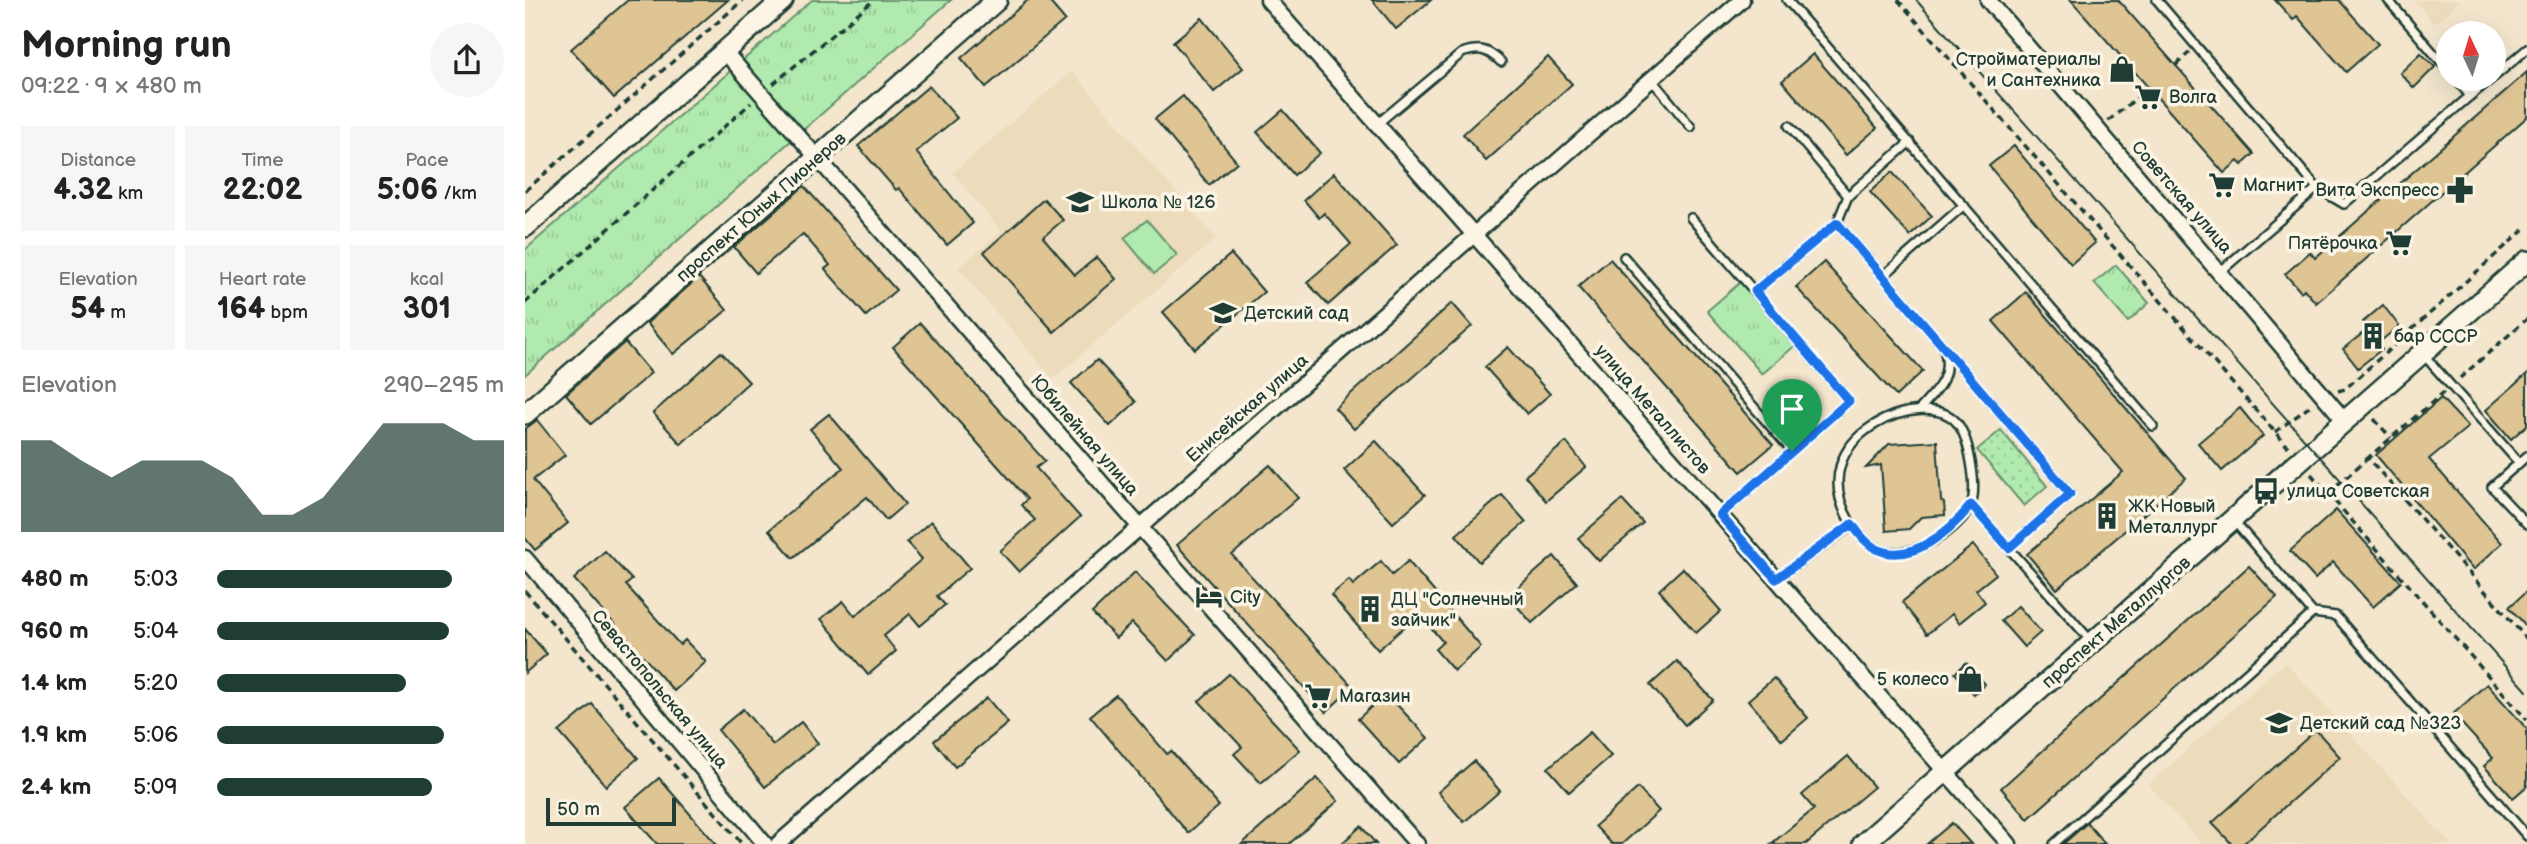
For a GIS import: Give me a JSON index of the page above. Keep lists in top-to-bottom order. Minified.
{"streets":{"street":["Советская улица","проспект Юных Пионеров","Енисейская улица","улица Металлистов","Юбилейная улица","проспект Металлургов","Севастопольская улица"]},"crossings":[["Советская улица","проспект Металлургов"],["проспект Юных Пионеров","Юбилейная улица"],["Енисейская улица","улица Металлистов"],["Енисейская улица","Юбилейная улица"],["улица Металлистов","проспект Металлургов"]],"places":{"shop":["Стройматериалы и Сантехника","5 колесо"],"supermarket":["Волга","Магнит","Пятёрочка","Магазин"],"pharmacy":["Вита Экспресс"],"school or university":["Школа № 126","Детский сад","Детский сад №323"],"building":["бар СССР","ЖК Новый Металлург","ДЦ \"Солнечный зайчик\""],"bus stop":["улица Советская"],"hotel":["City"]},"scale_bar":"50 m","north":"top","page":{"heading":["Morning run","09:22 · 9 × 480 m"],"stats":[["Distance","4.32 km"],["Time","22:02"],["Pace","5:06 /km"],["Elevation","54 m"],["Heart rate","164 bpm"],["kcal","301"]],"chart":["Elevation","290–295 m"],"list":[{"name":"480 m","note":"5:03"},{"name":"960 m","note":"5:04"},{"name":"1.4 km","note":"5:20"},{"name":"1.9 km","note":"5:06"},{"name":"2.4 km","note":"5:09"}],"scale":"50 m"}}
